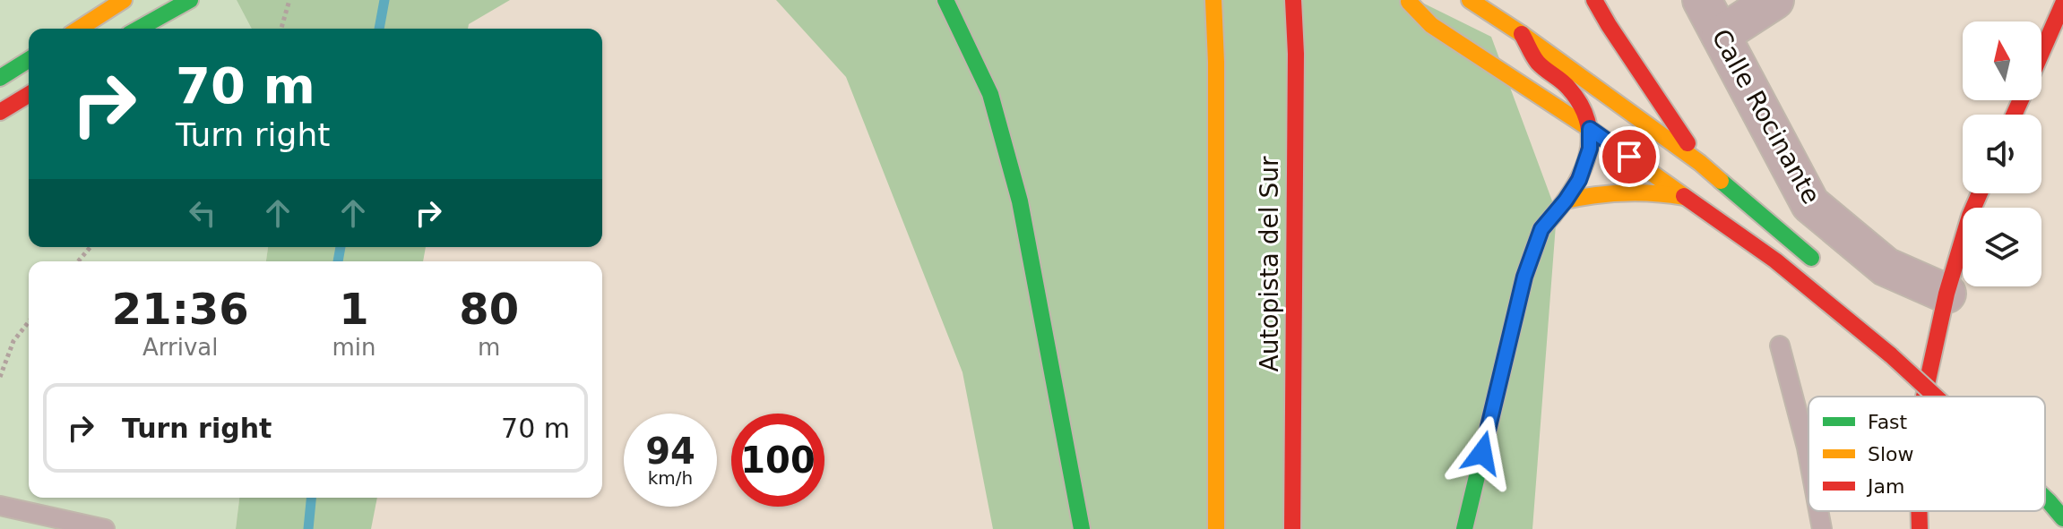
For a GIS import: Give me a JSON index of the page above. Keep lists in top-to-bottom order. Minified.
{"streets":{"main road":["Autopista del Sur"],"street":["Calle Rocinante"]},"legend":["Fast","Slow","Jam"],"north":"top","page":{"turn":["70 m","Turn right"],"eta":["21:36","Arrival","1","min","80","m"],"list":[{"name":"Turn right","value":"70 m"}],"speed":"94 km/h","limit":"100"}}
